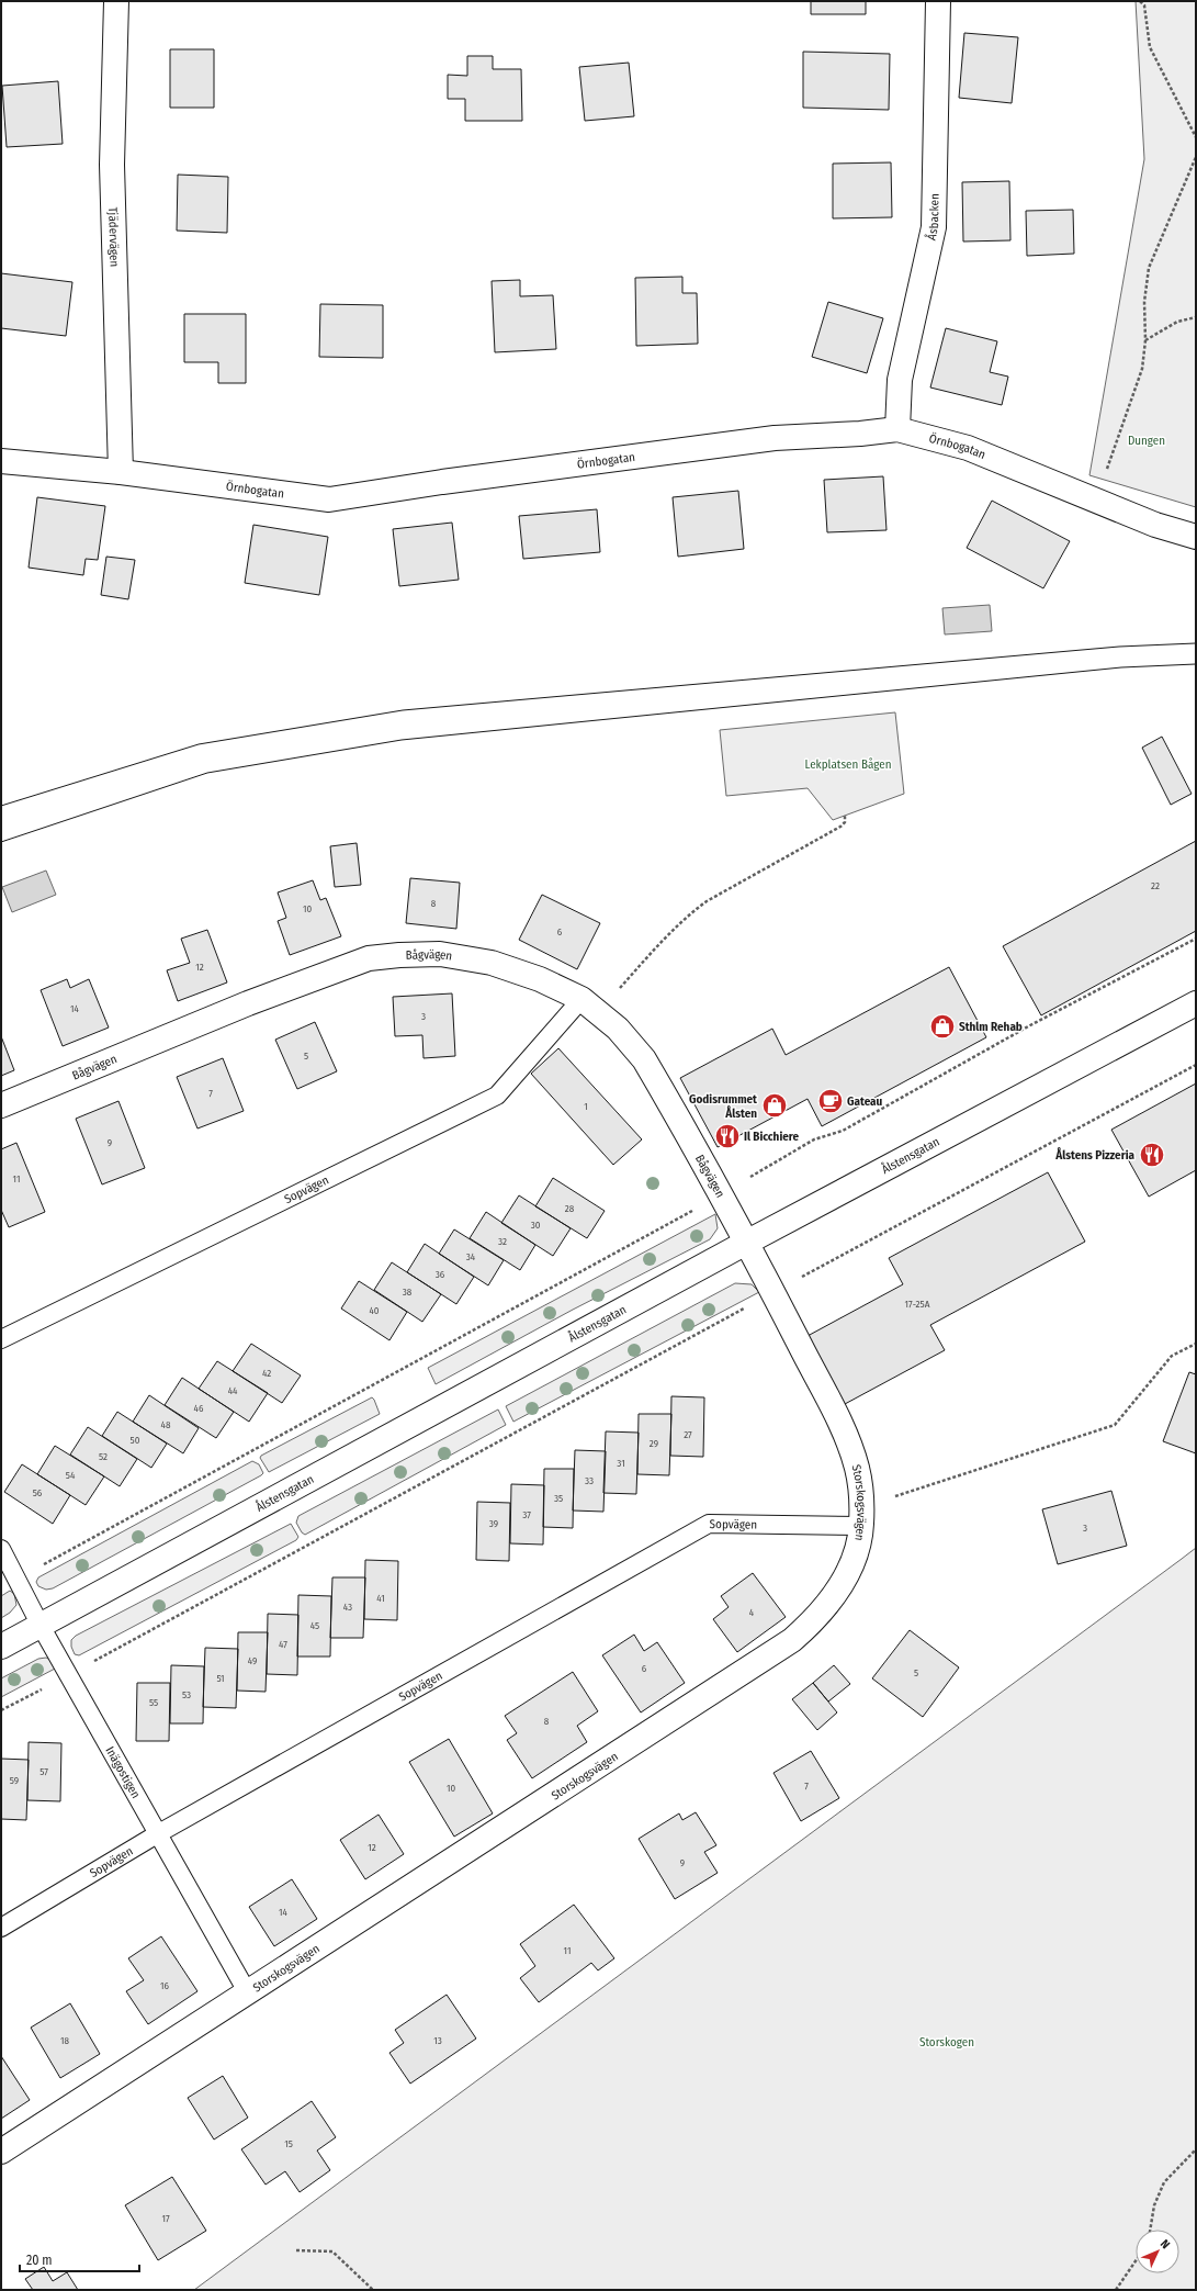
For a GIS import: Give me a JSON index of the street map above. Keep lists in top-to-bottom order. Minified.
{"streets":{"street":["Åsbacken","Tjädervägen","Örnbogatan","Bågvägen","Ålstensgatan","Storskogsvägen"],"lane":["Sopvägen","Inägostigen"]},"crossings":[["Åsbacken","Örnbogatan"],["Tjädervägen","Örnbogatan"],["Bågvägen","Ålstensgatan"],["Bågvägen","Sopvägen"],["Bågvägen","Storskogsvägen"],["Ålstensgatan","Storskogsvägen"],["Ålstensgatan","Inägostigen"],["Sopvägen","Storskogsvägen"],["Sopvägen","Inägostigen"],["Storskogsvägen","Inägostigen"]],"parks":["Dungen","Lekplatsen Bågen","Storskogen"],"places":{"shop":["Sthlm Rehab","Godisrummet Ålsten"],"cafe":["Gateau"],"restaurant":["Il Bicchiere","Ålstens Pizzeria"]},"house_numbers":["22","8","10","6","12","14","3","5","7","1","9","11","28","30","32","34","36","38","17-25A","40","42","44","46","48","27","50","29","52","31","54","33","56","35","37","39","3","41","43","4","45","47","49","6","5","51","53","55","8","57","59","7","10","12","9","14","11","16","18","13","15","17"],"scale_bar":"20 m","north":"top right"}
